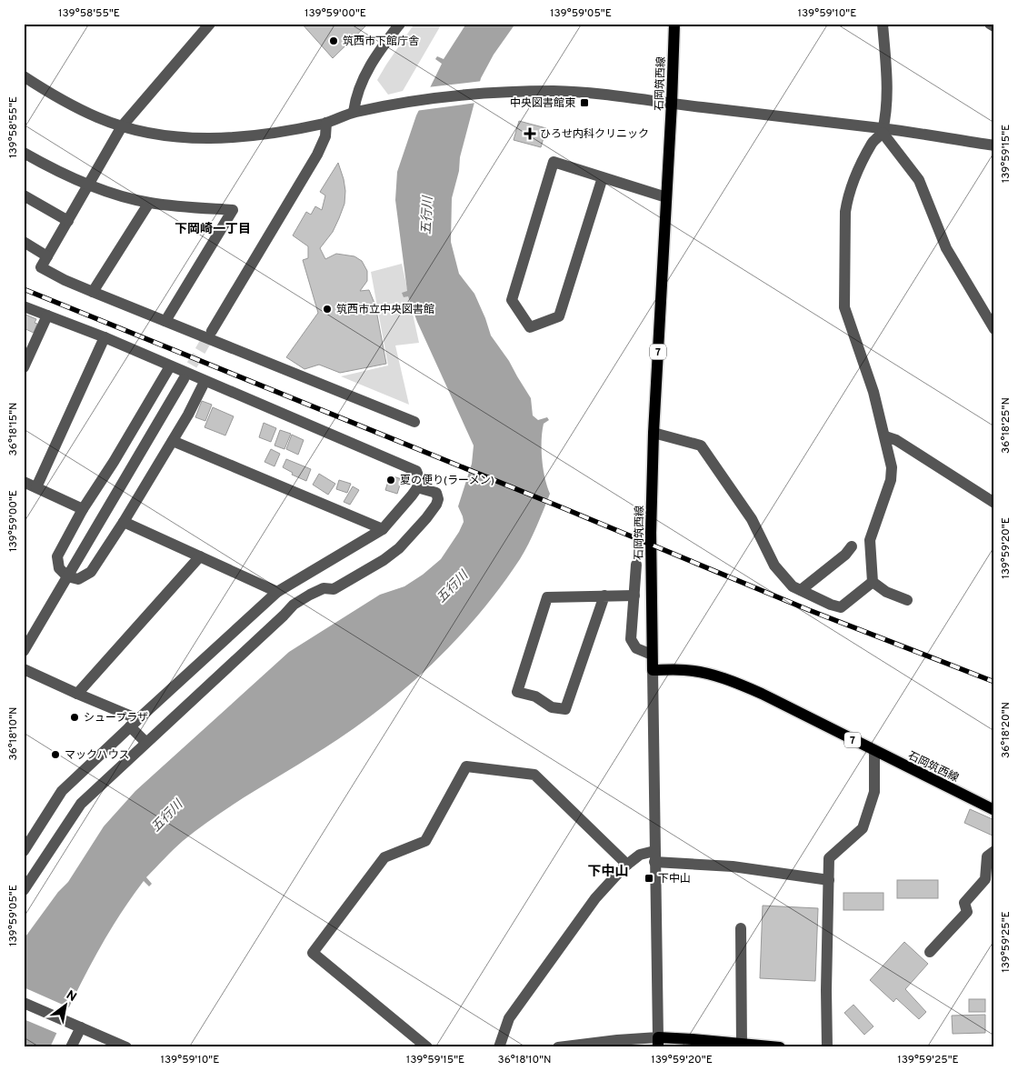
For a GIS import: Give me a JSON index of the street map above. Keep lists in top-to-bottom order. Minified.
{"streets":{"main road":["石岡筑西線","7"]},"districts":["下岡崎一丁目","下中山"],"water":["五行川"],"places":{"other":["筑西市下館庁舎","筑西市立中央図書館","夏の便り(ラーメン)","シュープラザ","マックハウス"],"transit":["中央図書館東","下中山"],"health":["ひろせ内科クリニック"]},"north":"top right","coordinates":["139°58'55\"E","139°59'00\"E","139°59'05\"E","139°59'10\"E","139°59'15\"E","36°18'25\"N","36°18'15\"N","139°59'20\"E","36°18'20\"N","36°18'10\"N","139°59'25\"E"]}
